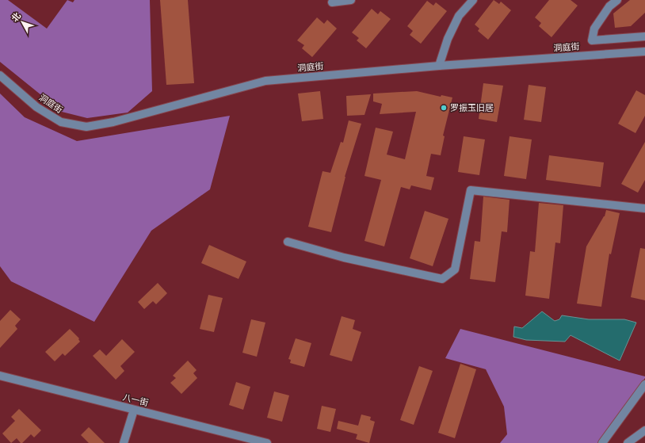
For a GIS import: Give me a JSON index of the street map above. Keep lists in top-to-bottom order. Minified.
{"streets":{"street":["洞庭街","八一街"]},"places":["罗振玉旧居"],"north":"top left"}
